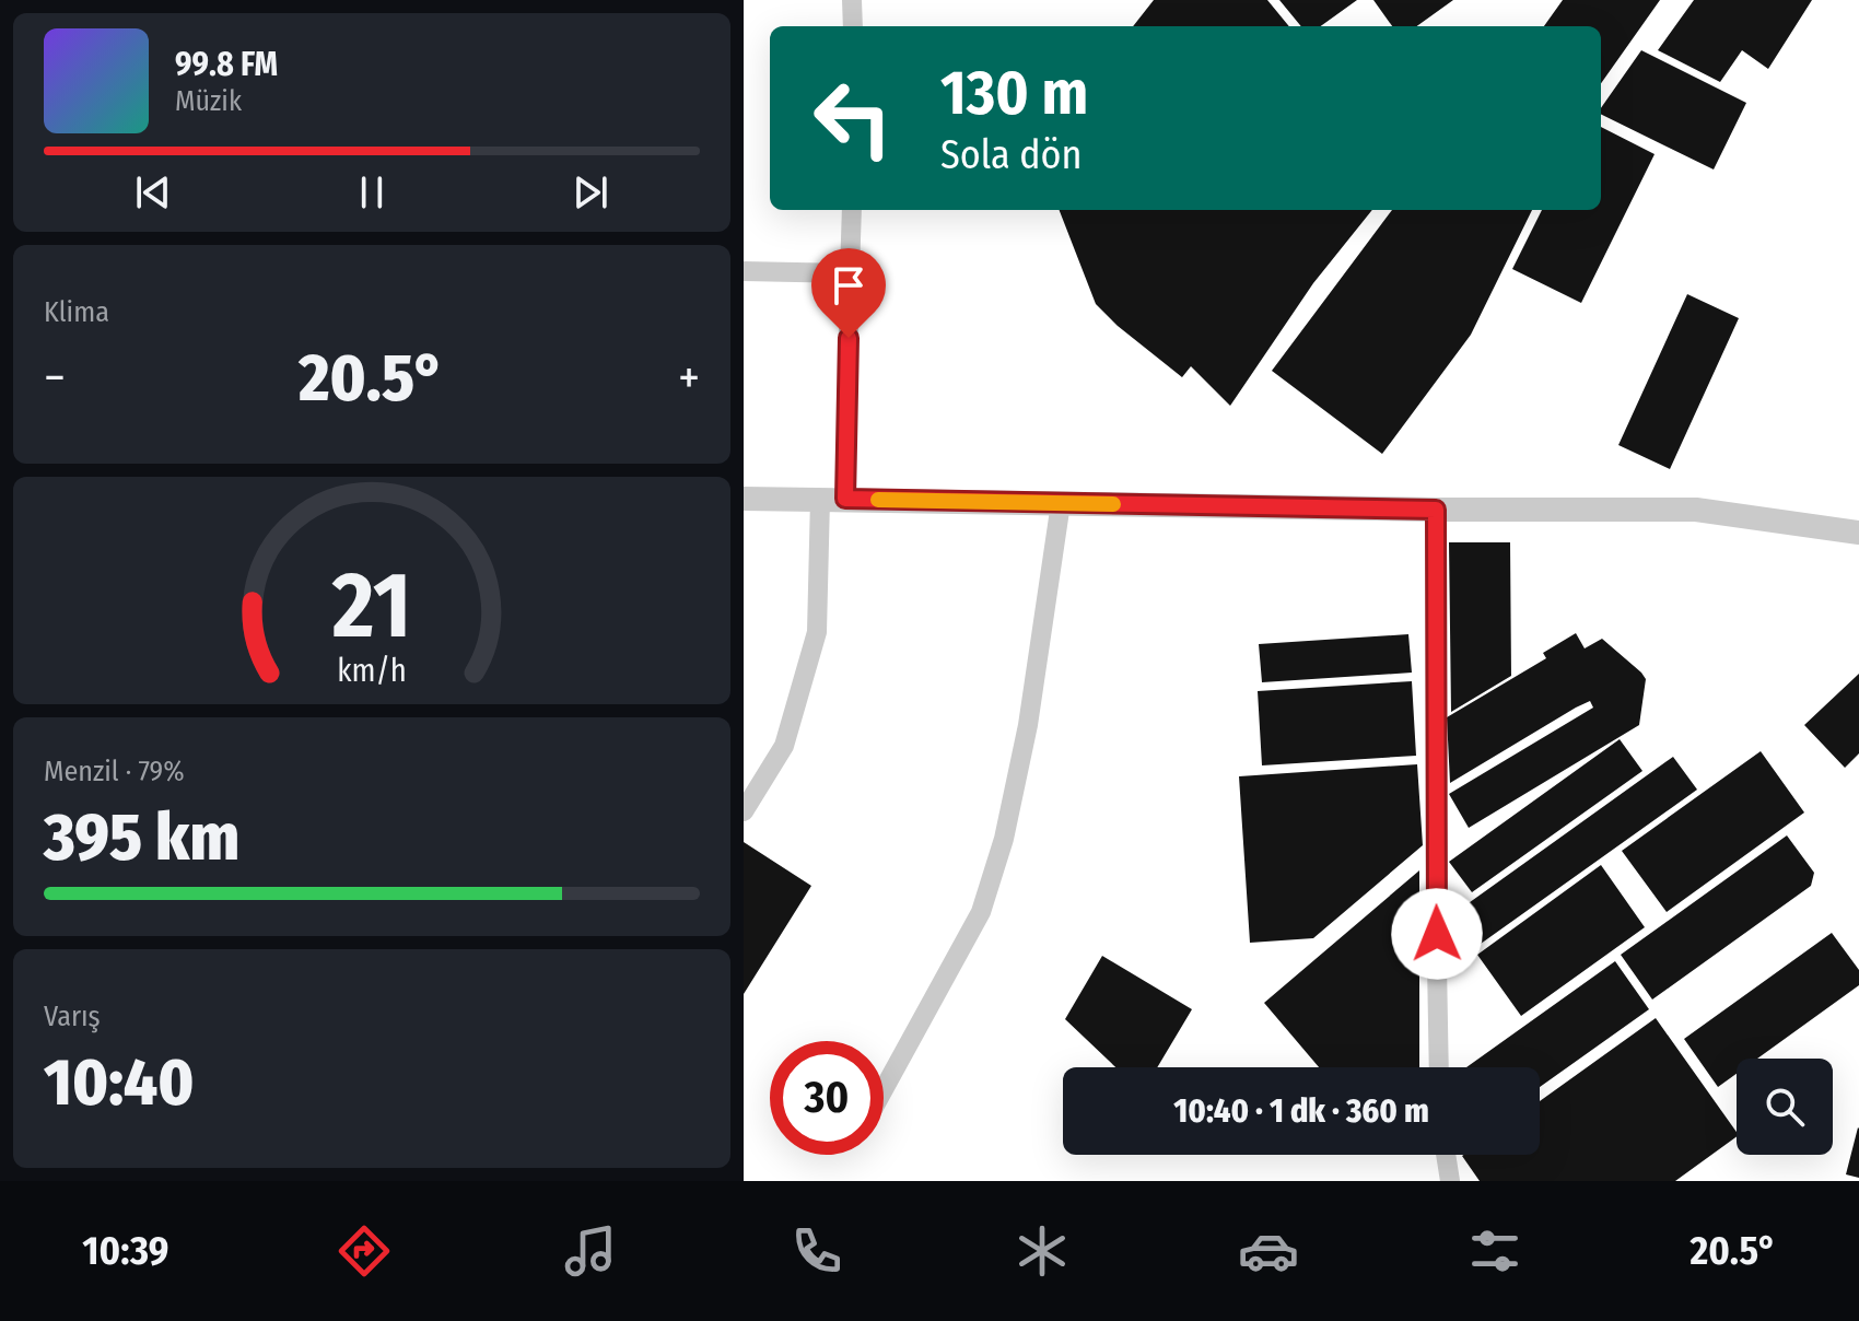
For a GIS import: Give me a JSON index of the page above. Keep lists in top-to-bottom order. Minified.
{"page":{"turn":["130 m","Sola dön"],"song":["99.8 FM","Müzik"],"tile":["Klima",["Menzil · 79%","395 km"],["Varış","10:40"]],"heat":["−","20.5°","+"],"limit":"30","trip":"10:40 · 1 dk · 360 m","tabs":["10:39","20.5°"],"gauge":["21","km/h"]}}
